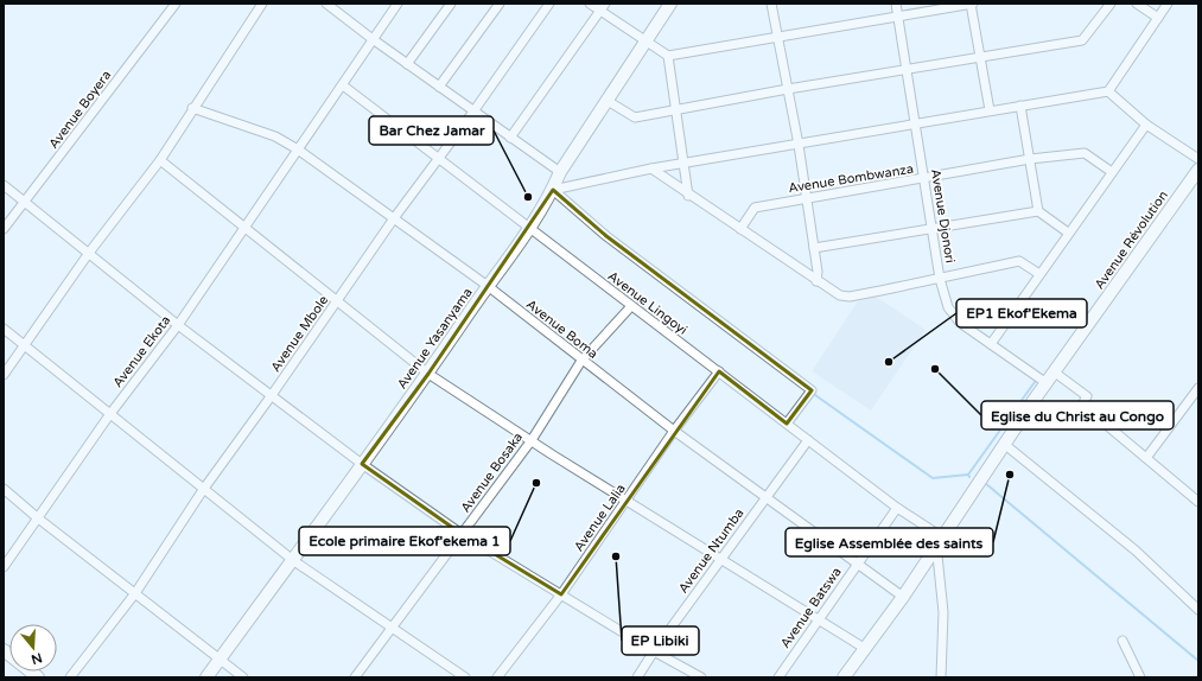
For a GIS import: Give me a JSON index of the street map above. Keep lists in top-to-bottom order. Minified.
{"streets":{"street":["Avenue Boyera","Avenue Bombwanza","Avenue Djonori","Avenue Révolution","Avenue Lingoyi","Avenue Boma","Avenue Mbole","Avenue Yasanyama","Avenue Ekota","Avenue Bosaka","Avenue Lalia","Avenue Ntumba","Avenue Batswa"]},"crossings":[["Avenue Bombwanza","Avenue Djonori"],["Avenue Djonori","Avenue Révolution"],["Avenue Révolution","Avenue Lingoyi"],["Avenue Révolution","Avenue Boma"],["Avenue Lingoyi","Avenue Mbole"],["Avenue Lingoyi","Avenue Yasanyama"],["Avenue Lingoyi","Avenue Ekota"],["Avenue Lingoyi","Avenue Bosaka"],["Avenue Lingoyi","Avenue Lalia"],["Avenue Lingoyi","Avenue Ntumba"],["Avenue Lingoyi","Avenue Batswa"],["Avenue Boma","Avenue Mbole"],["Avenue Boma","Avenue Yasanyama"],["Avenue Boma","Avenue Ekota"],["Avenue Boma","Avenue Bosaka"],["Avenue Boma","Avenue Lalia"],["Avenue Boma","Avenue Ntumba"],["Avenue Boma","Avenue Batswa"]],"places":["Bar Chez Jamar","EP1 Ekof'Ekema","Eglise du Christ au Congo","Eglise Assemblée des saints","Ecole primaire Ekof'ekema 1","EP Libiki"],"north":"bottom"}
